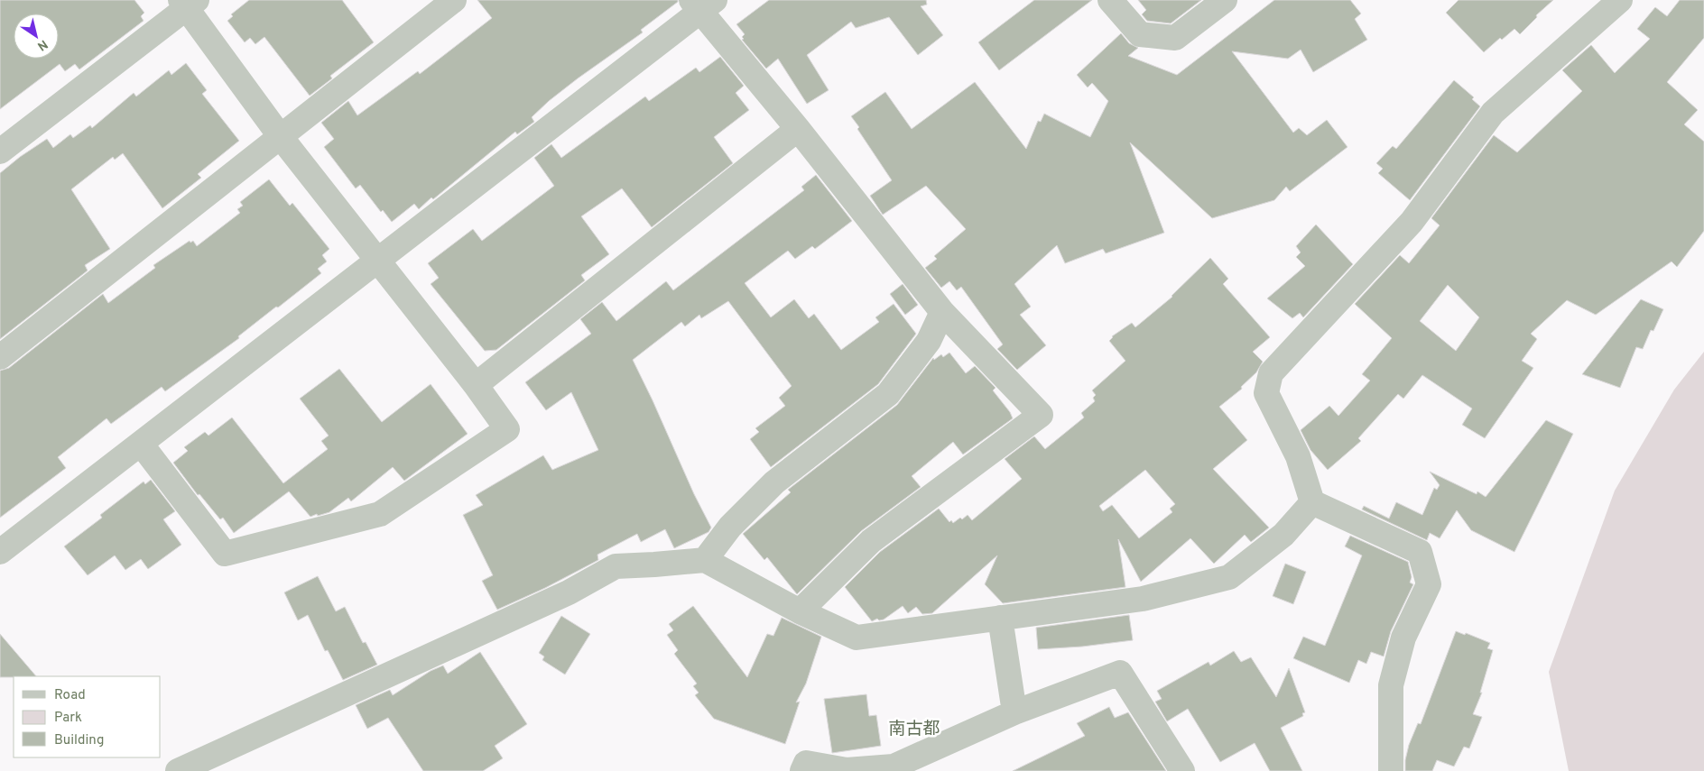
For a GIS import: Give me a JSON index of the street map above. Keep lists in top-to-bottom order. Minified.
{"districts":["南古都"],"legend":["Road","Park","Building"],"north":"bottom right"}
